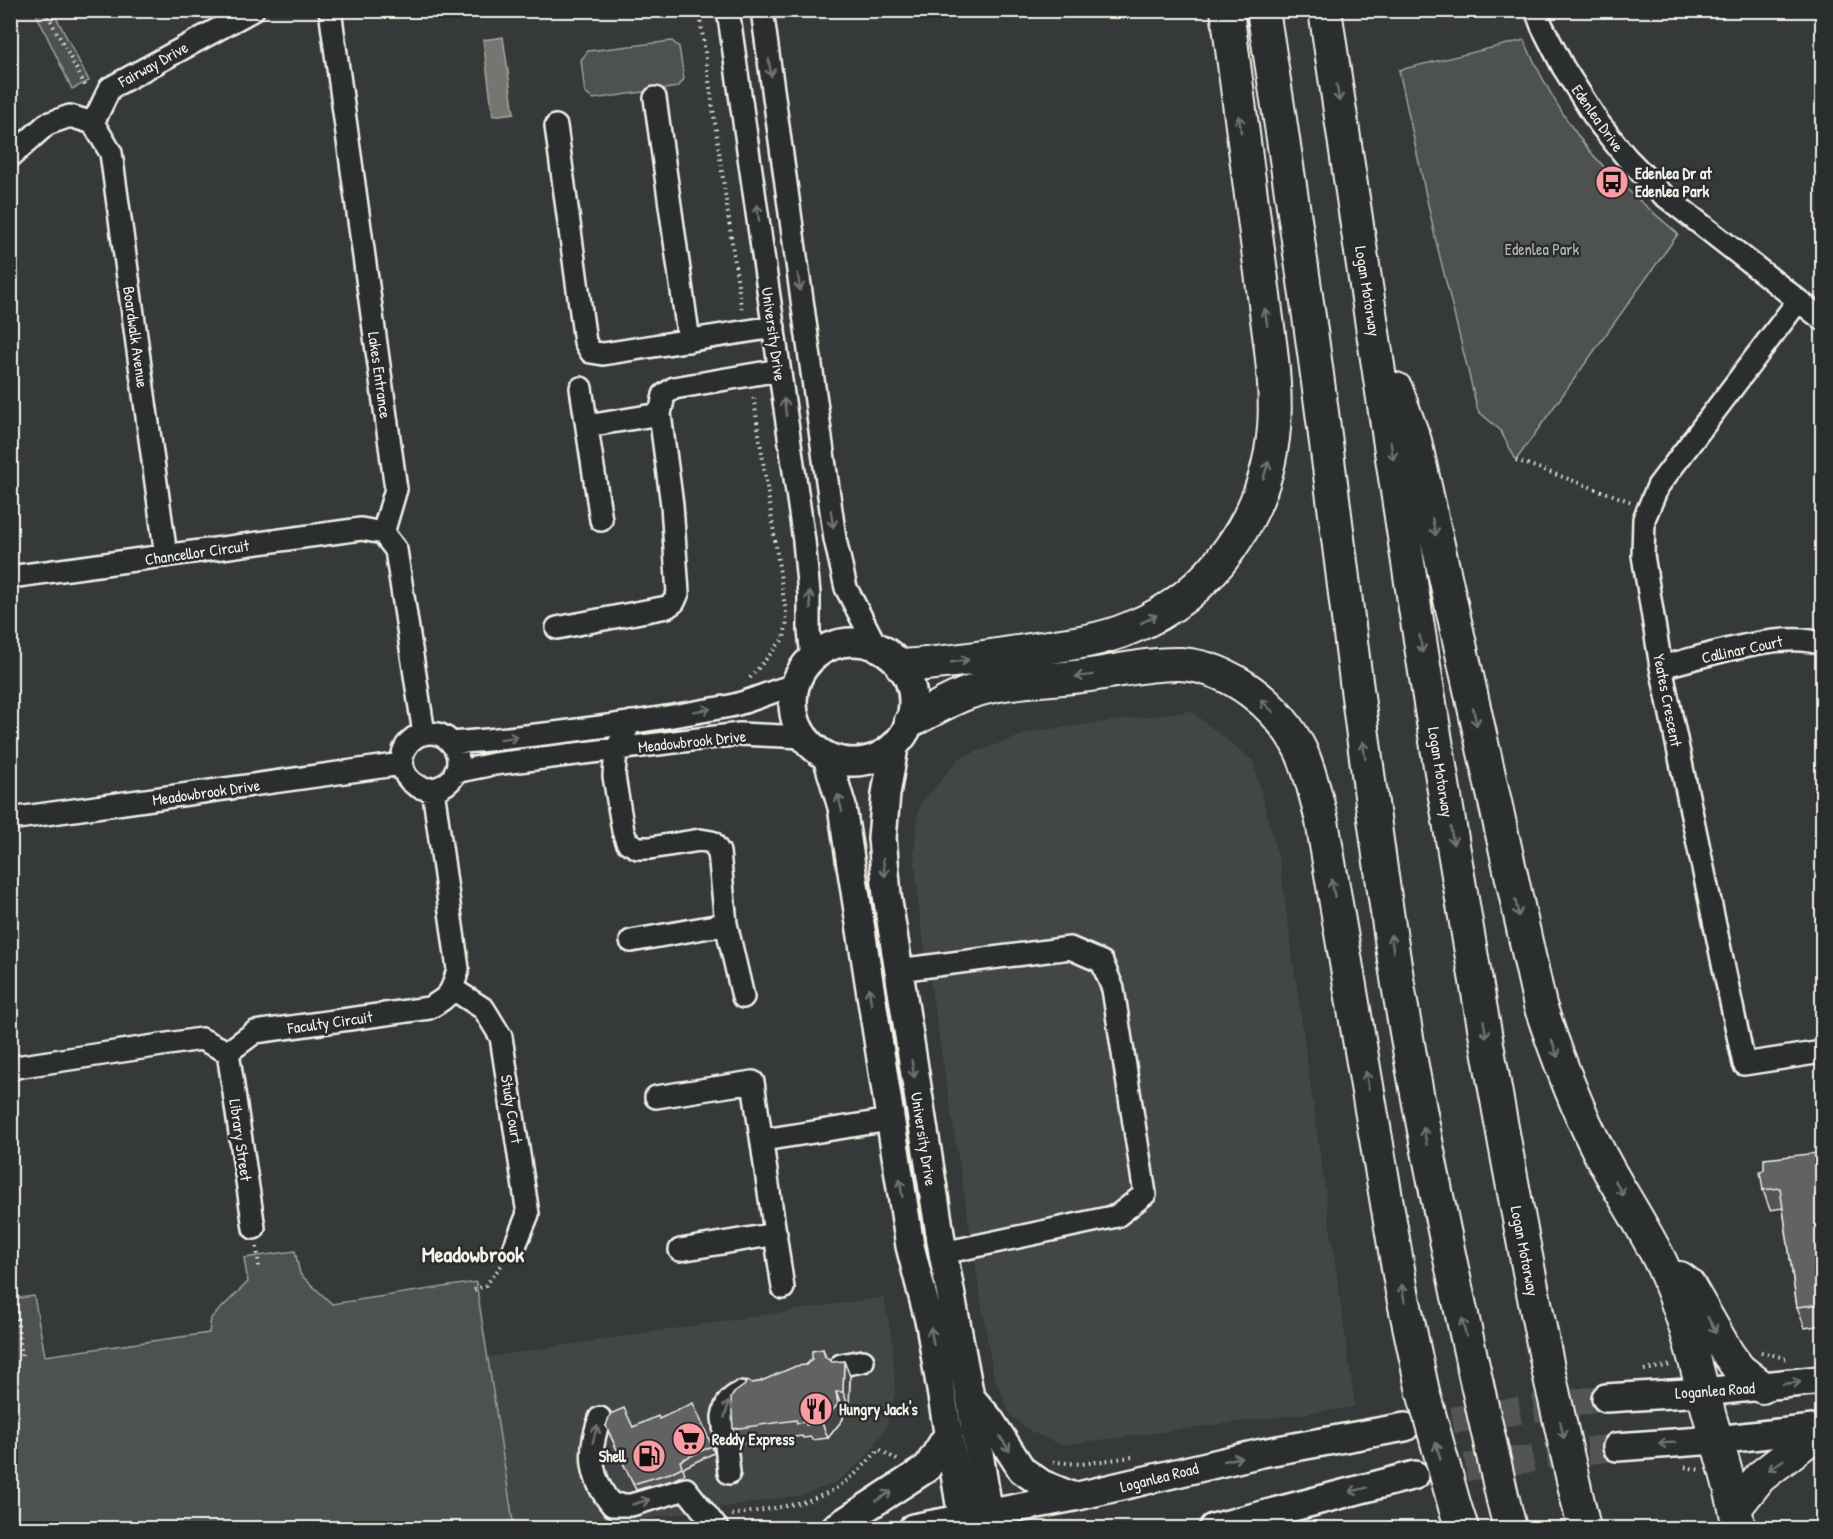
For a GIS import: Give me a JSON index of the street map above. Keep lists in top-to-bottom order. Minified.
{"streets":{"highway":["Logan Motorway"],"main road":["University Drive","Loganlea Road"],"street":["Fairway Drive","Edenlea Drive","Boardwalk Avenue","Lakes Entrance","Chancellor Circuit","Callinar Court","Yeates Crescent","Meadowbrook Drive","Faculty Circuit","Study Court","Library Street"]},"crossings":[["Fairway Drive","Boardwalk Avenue"],["Edenlea Drive","Yeates Crescent"],["University Drive","Meadowbrook Drive"],["University Drive","Loganlea Road"],["Boardwalk Avenue","Chancellor Circuit"],["Lakes Entrance","Chancellor Circuit"],["Callinar Court","Yeates Crescent"],["Faculty Circuit","Study Court"],["Faculty Circuit","Library Street"]],"districts":["Meadowbrook"],"parks":["Edenlea Park"],"places":{"bus stop":["Edenlea Dr at Edenlea Park"],"restaurant":["Hungry Jack's"],"supermarket":["Reddy Express"],"fuel station":["Shell"]}}
